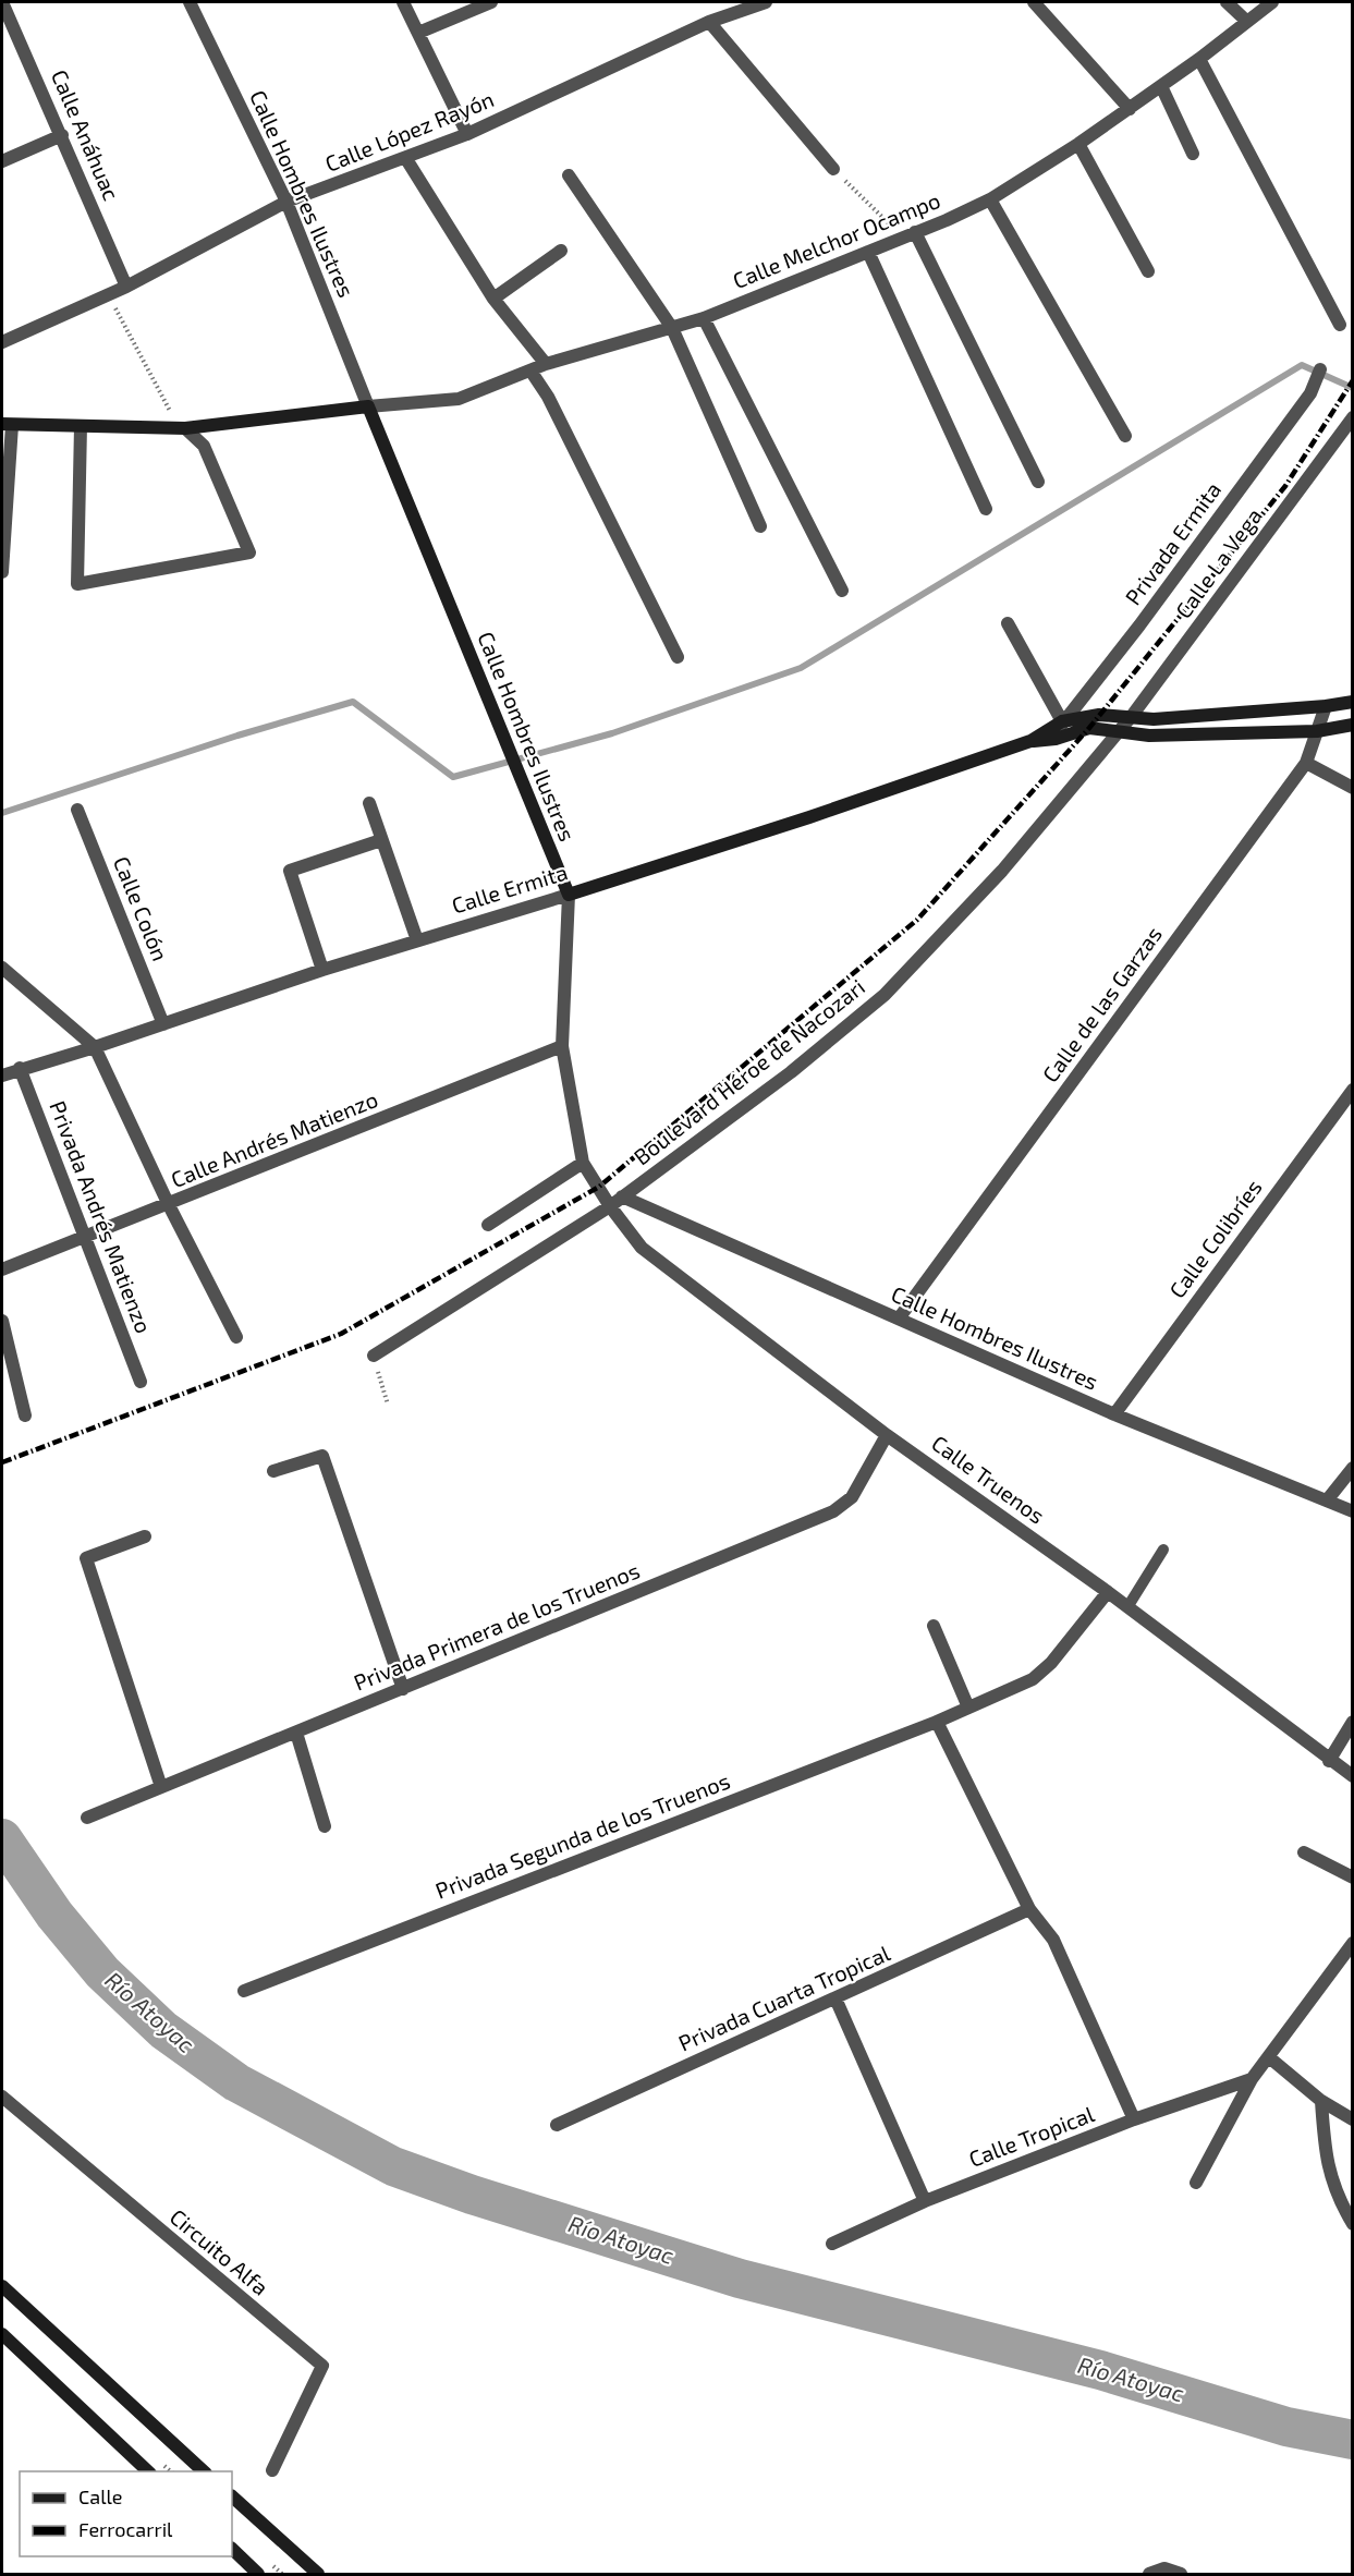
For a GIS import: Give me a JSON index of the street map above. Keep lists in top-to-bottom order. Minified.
{"streets":{"street":["Calle López Rayón","Calle Anáhuac","Calle Hombres Ilustres","Calle Melchor Ocampo","Privada Ermita","Calle La Vega","Calle Ermita","Calle Colón","Calle de las Garzas","Boulevard Héroe de Nacozari","Calle Andrés Matienzo","Privada Andrés Matienzo","Calle Colibríes","Calle Truenos","Privada Primera de los Truenos","Privada Segunda de los Truenos","Privada Cuarta Tropical","Calle Tropical","Circuito Alfa"]},"crossings":[["Calle López Rayón","Calle Anáhuac"],["Calle López Rayón","Calle Hombres Ilustres"],["Calle Hombres Ilustres","Calle Melchor Ocampo"],["Calle Hombres Ilustres","Calle Ermita"],["Calle Hombres Ilustres","Calle de las Garzas"],["Calle Hombres Ilustres","Boulevard Héroe de Nacozari"],["Calle Hombres Ilustres","Calle Andrés Matienzo"],["Calle Hombres Ilustres","Calle Colibríes"],["Calle Hombres Ilustres","Calle Truenos"],["Privada Ermita","Calle Ermita"],["Calle La Vega","Calle Ermita"],["Calle La Vega","Boulevard Héroe de Nacozari"],["Calle Ermita","Calle Colón"],["Calle Ermita","Calle de las Garzas"],["Calle Ermita","Boulevard Héroe de Nacozari"],["Calle Ermita","Privada Andrés Matienzo"],["Boulevard Héroe de Nacozari","Calle Truenos"],["Calle Andrés Matienzo","Privada Andrés Matienzo"],["Calle Truenos","Privada Primera de los Truenos"],["Calle Truenos","Privada Segunda de los Truenos"]],"water":["Río Atoyac"],"legend":["Calle","Ferrocarril"]}
